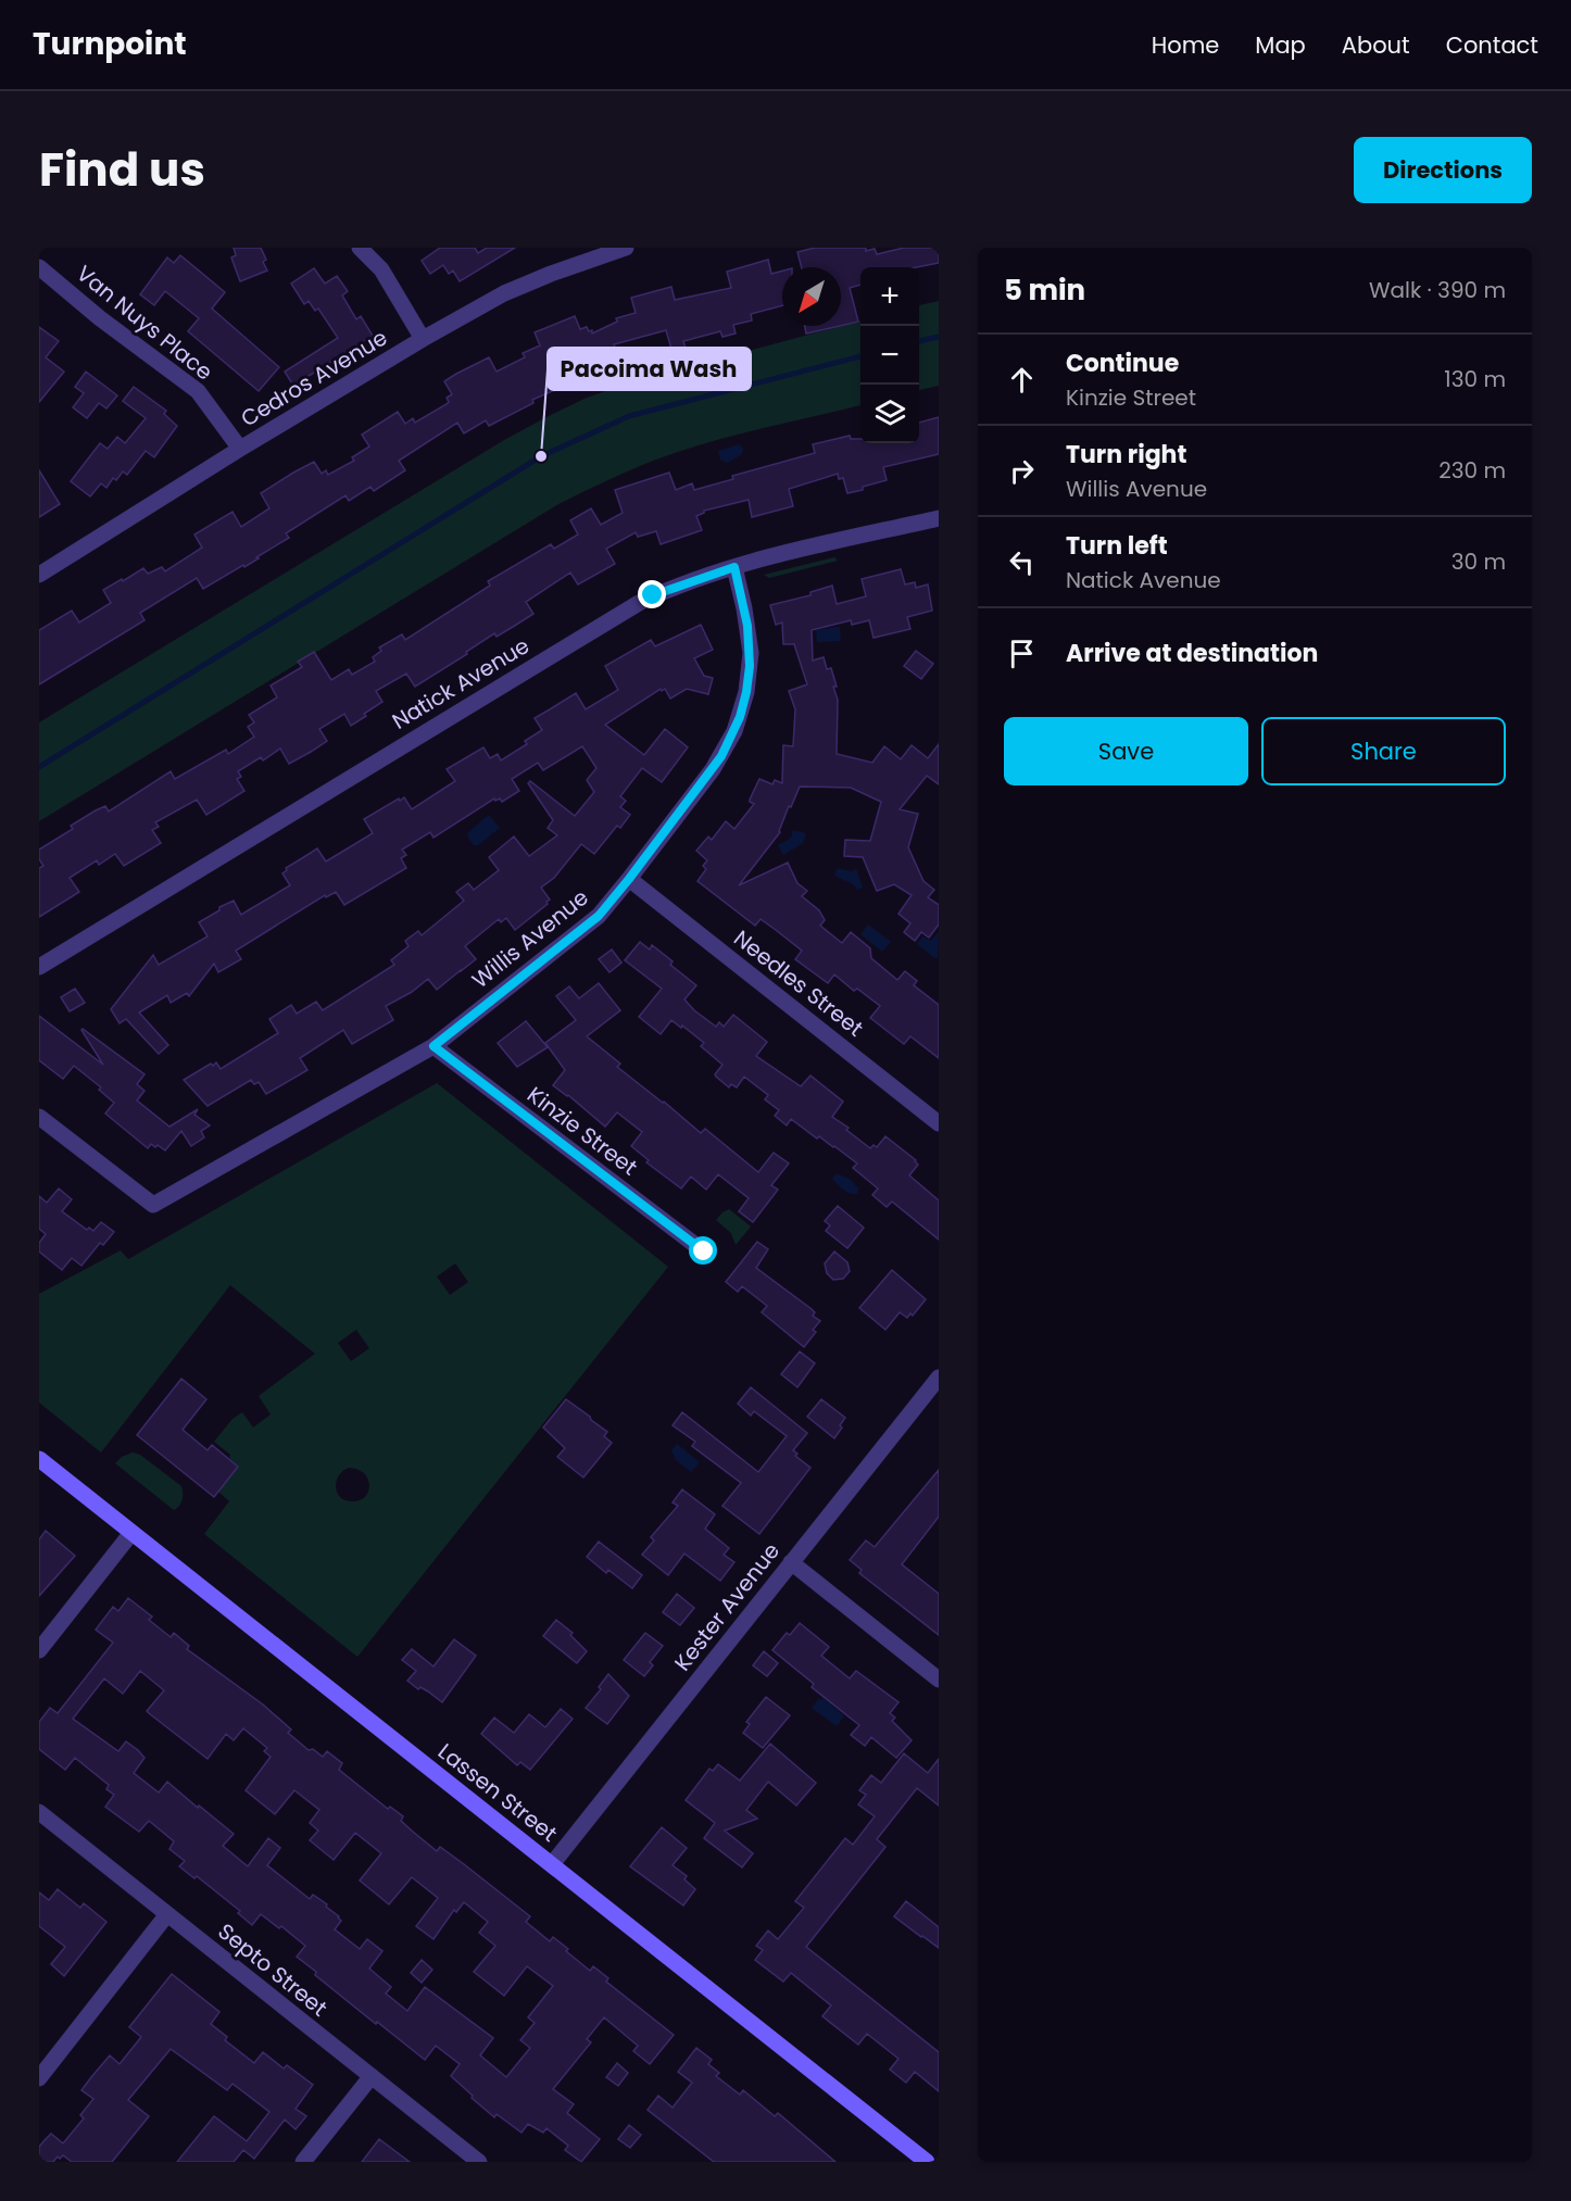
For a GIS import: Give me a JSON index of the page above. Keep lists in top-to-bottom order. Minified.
{"streets":{"main road":["Lassen Street"],"street":["Van Nuys Place","Cedros Avenue","Natick Avenue","Willis Avenue","Needles Street","Kinzie Street","Kester Avenue","Septo Street"]},"crossings":[["Van Nuys Place","Cedros Avenue"],["Natick Avenue","Willis Avenue"],["Willis Avenue","Needles Street"],["Willis Avenue","Kinzie Street"],["Kester Avenue","Lassen Street"]],"places":["Pacoima Wash"],"north":"bottom left","page":{"header":"Turnpoint","nav":["Home","Map","About","Contact"],"title":"Find us","buttons":["Directions",["Save","Share"]],"heading":["5 min","Walk · 390 m"],"map_buttons":["+","−"],"list":[["Continue","Kinzie Street","130 m"],["Turn right","Willis Avenue","230 m"],["Turn left","Natick Avenue","30 m"],"Arrive at destination"]}}
